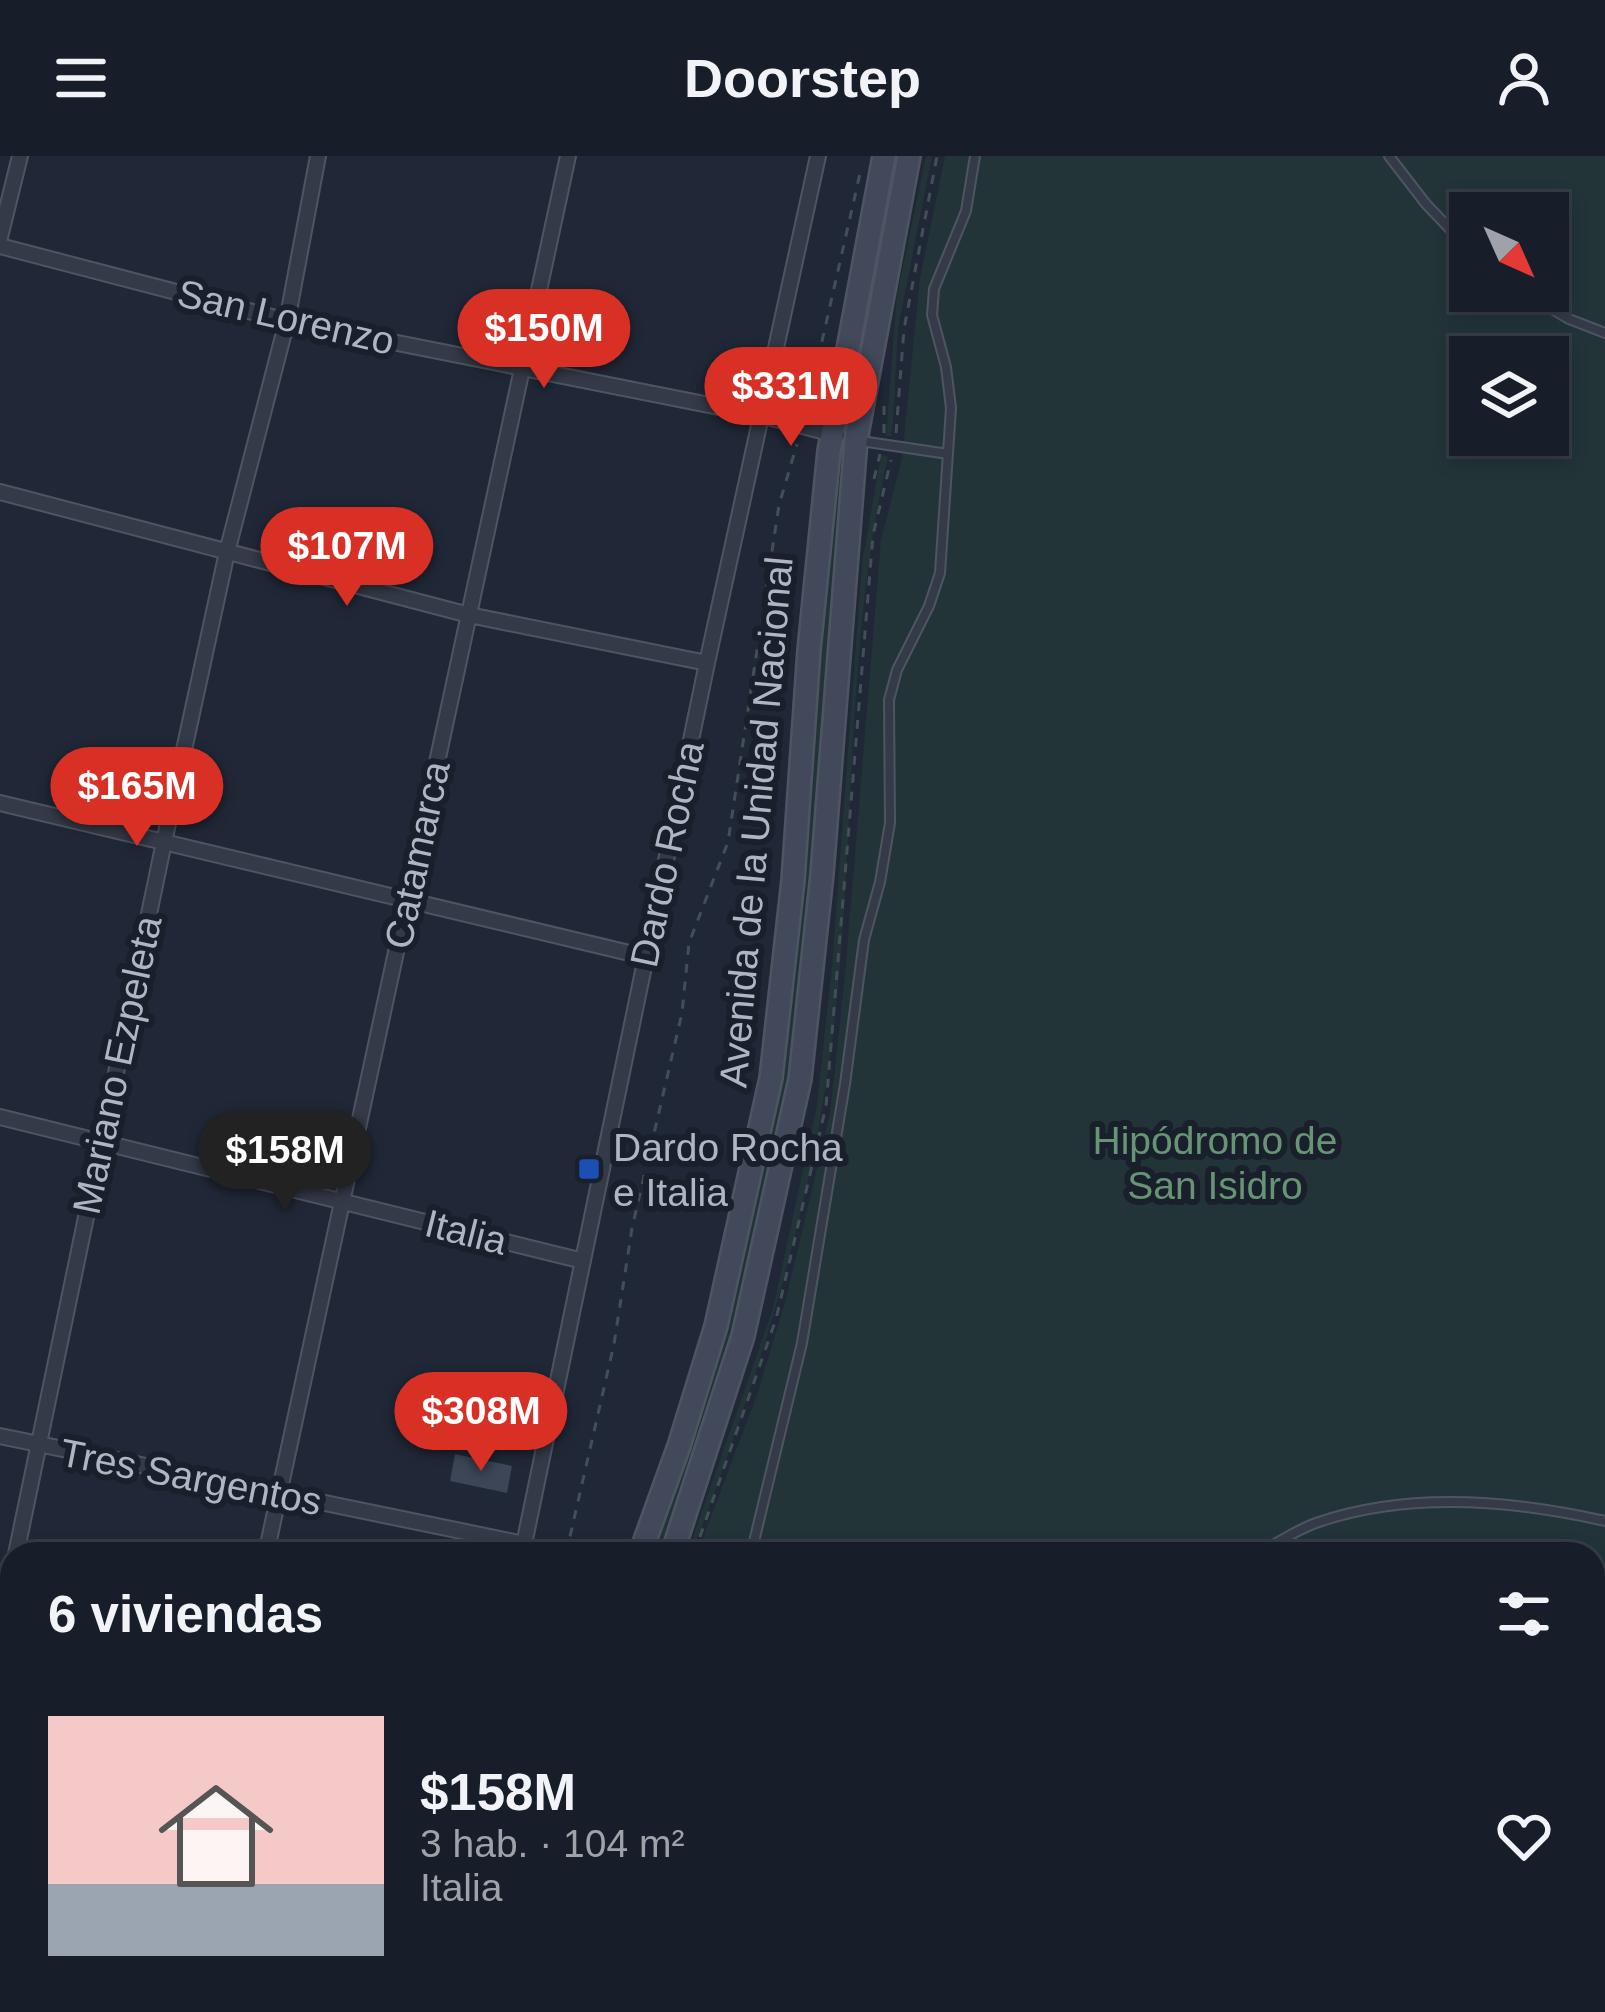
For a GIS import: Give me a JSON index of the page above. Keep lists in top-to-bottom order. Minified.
{"streets":{"main road":["Avenida de la Unidad Nacional"],"street":["San Lorenzo","Dardo Rocha","Catamarca","Mariano Ezpeleta","Italia","Tres Sargentos"]},"crossings":[["San Lorenzo","Avenida de la Unidad Nacional"],["San Lorenzo","Dardo Rocha"],["San Lorenzo","Catamarca"],["San Lorenzo","Mariano Ezpeleta"],["Dardo Rocha","Italia"],["Catamarca","Italia"],["Catamarca","Tres Sargentos"],["Mariano Ezpeleta","Italia"],["Mariano Ezpeleta","Tres Sargentos"]],"parks":["Hipódromo de San Isidro"],"places":{"transit":["Dardo Rocha e Italia"]},"north":"bottom right","page":{"header":"Doorstep","price":["$150M","$331M","$107M","$165M","$158M","$308M"],"heading":"6 viviendas","list":[{"name":"$158M","note":"3 hab. · 104 m² · Italia"}]}}
